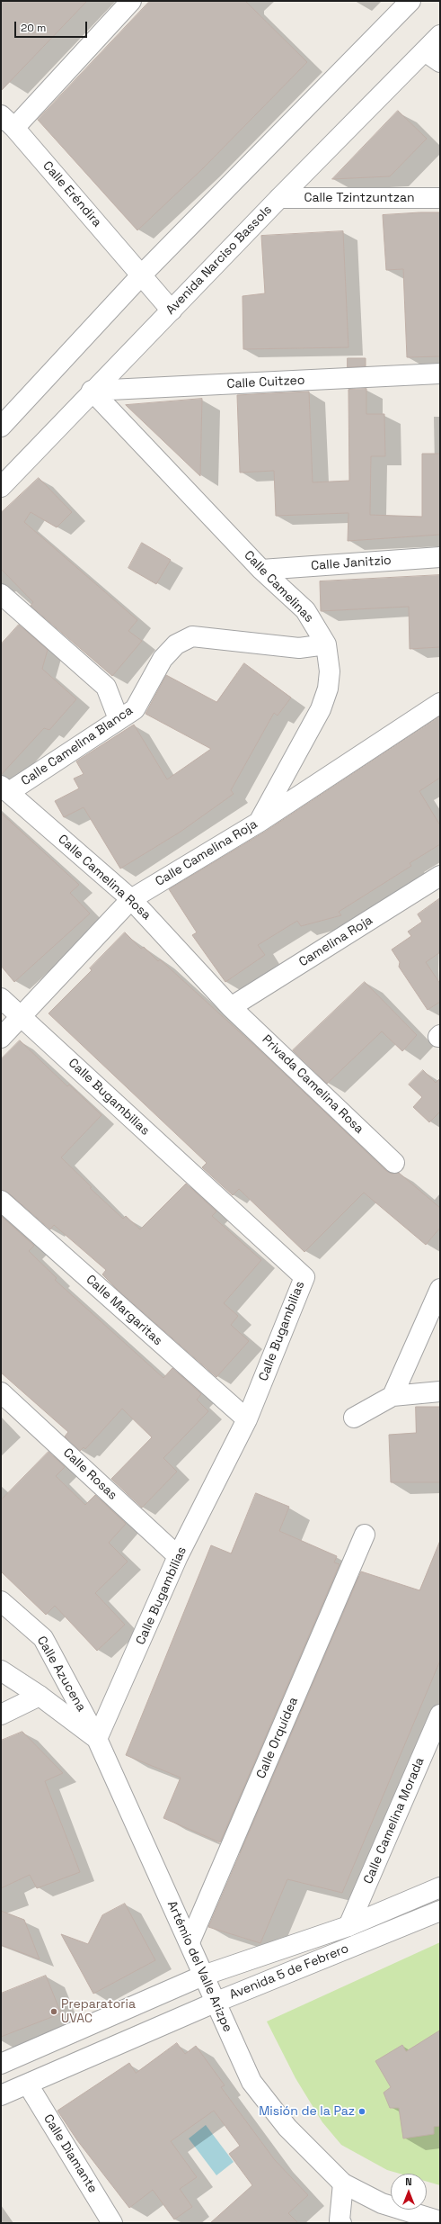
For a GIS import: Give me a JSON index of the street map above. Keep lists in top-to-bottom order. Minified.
{"streets":{"street":["Calle Eréndira","Calle Tzintzuntzan","Avenida Narciso Bassols","Calle Cuitzeo","Calle Janitzio","Calle Camelinas","Calle Camelina Blanca","Calle Camelina Roja","Calle Camelina Rosa","Camelina Roja","Privada Camelina Rosa","Calle Bugambilias","Calle Margaritas","Calle Rosas","Calle Azucena","Calle Orquídea","Calle Camelina Morada","Artémio del Valle Arizpe","Avenida 5 de Febrero","Calle Diamante"]},"crossings":[["Calle Eréndira","Avenida Narciso Bassols"],["Calle Tzintzuntzan","Avenida Narciso Bassols"],["Avenida Narciso Bassols","Calle Cuitzeo"],["Avenida Narciso Bassols","Calle Camelinas"],["Calle Cuitzeo","Calle Camelinas"],["Calle Janitzio","Calle Camelinas"],["Calle Camelinas","Calle Camelina Blanca"],["Calle Camelinas","Calle Camelina Roja"],["Calle Camelina Blanca","Calle Camelina Rosa"],["Calle Camelina Roja","Calle Camelina Rosa"],["Calle Camelina Roja","Calle Bugambilias"],["Calle Camelina Rosa","Camelina Roja"],["Calle Camelina Rosa","Privada Camelina Rosa"],["Camelina Roja","Privada Camelina Rosa"],["Calle Bugambilias","Calle Margaritas"],["Calle Bugambilias","Calle Rosas"],["Calle Bugambilias","Calle Azucena"],["Calle Bugambilias","Artémio del Valle Arizpe"],["Calle Azucena","Artémio del Valle Arizpe"],["Calle Orquídea","Artémio del Valle Arizpe"],["Calle Camelina Morada","Avenida 5 de Febrero"],["Artémio del Valle Arizpe","Avenida 5 de Febrero"],["Avenida 5 de Febrero","Calle Diamante"]],"places":["Preparatoria UVAC","Misión de la Paz"],"scale_bar":"20 m","north":"top"}
